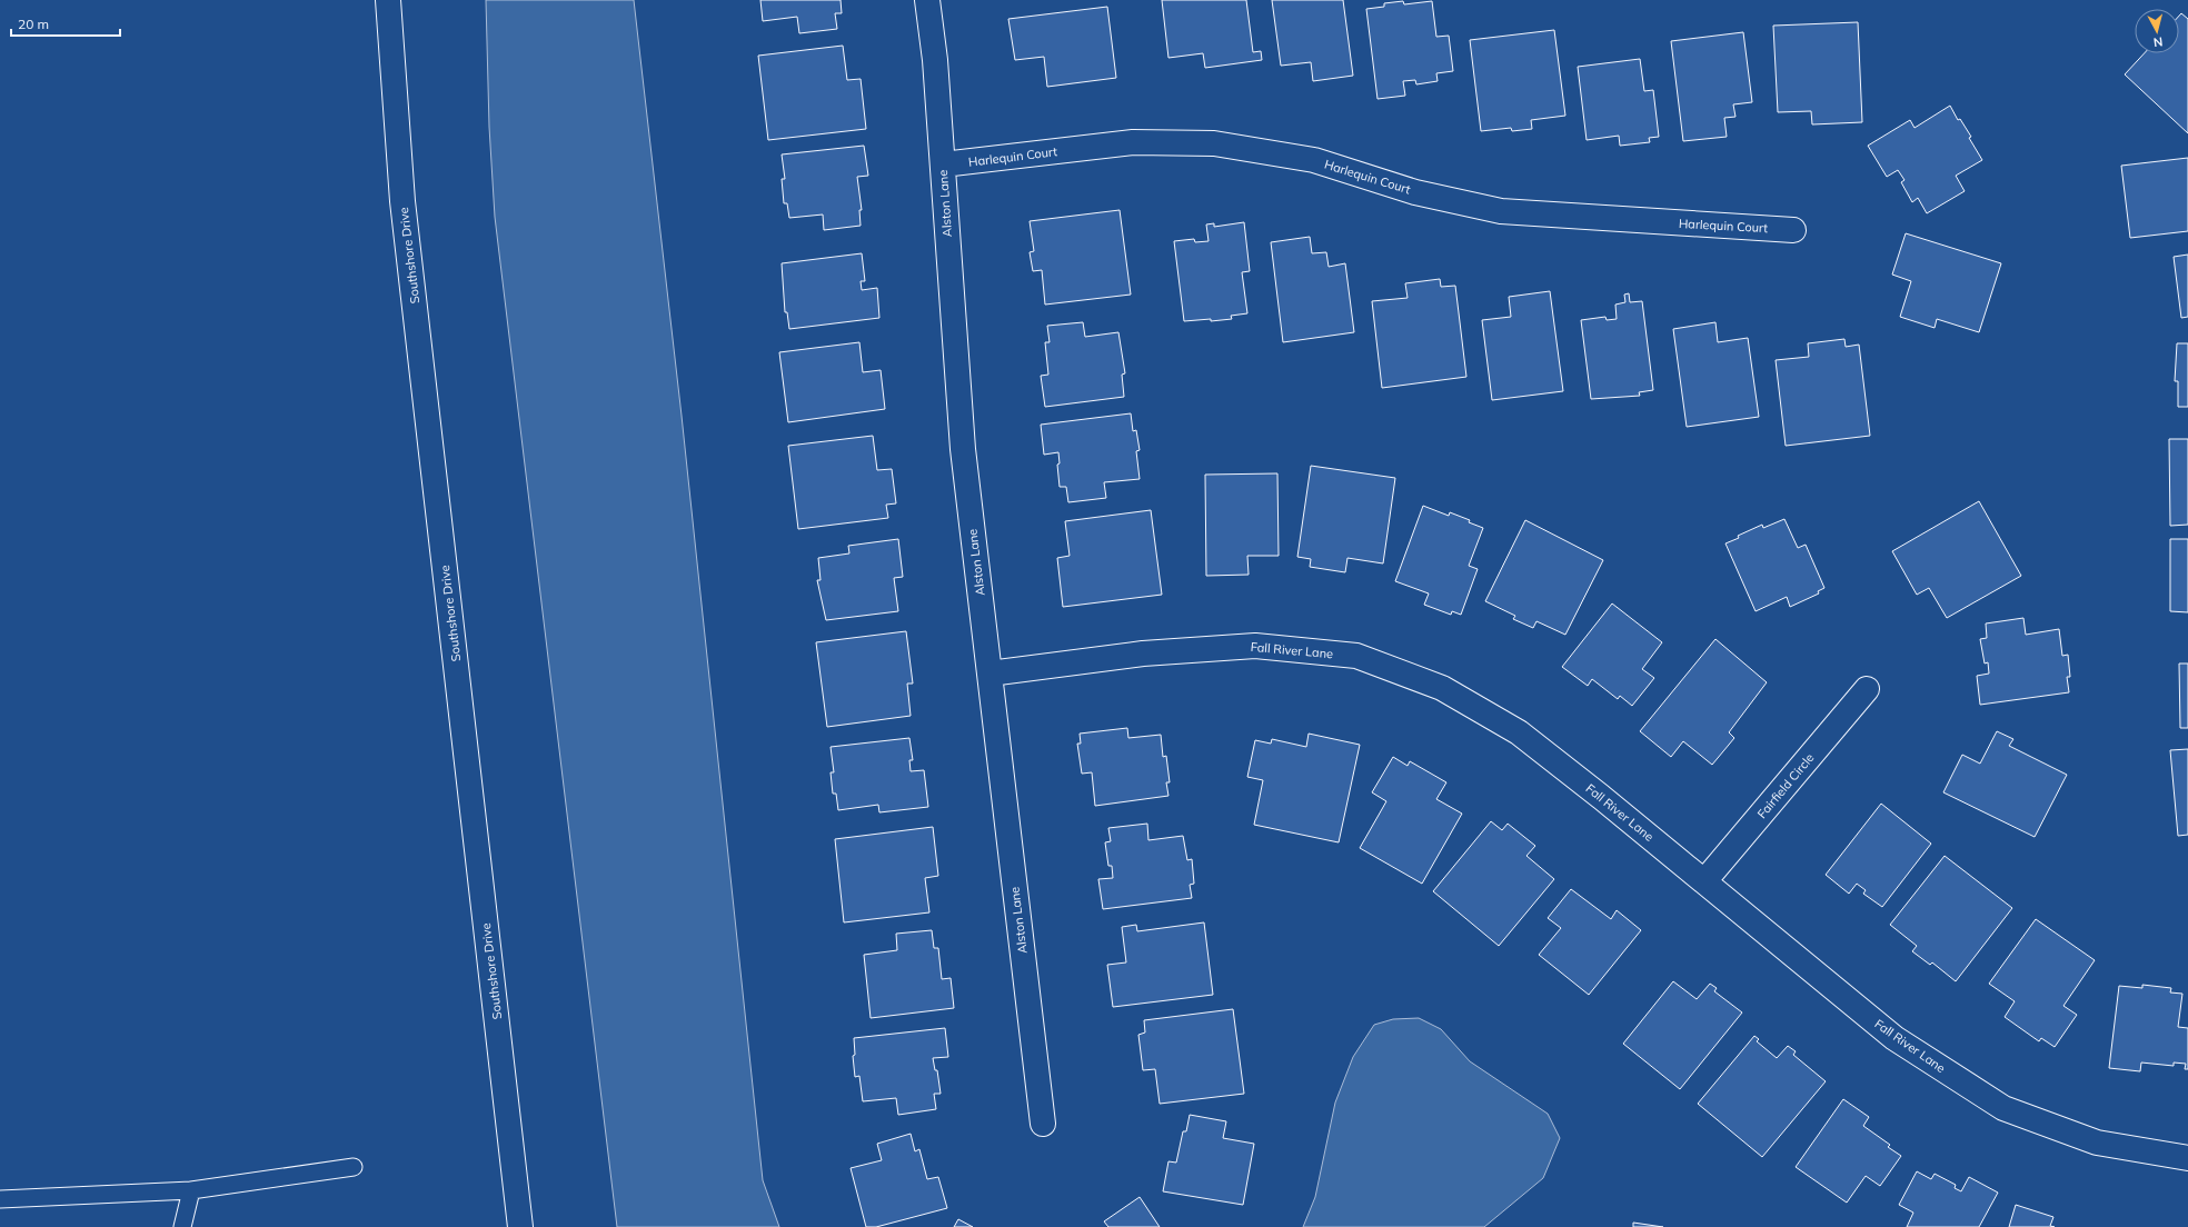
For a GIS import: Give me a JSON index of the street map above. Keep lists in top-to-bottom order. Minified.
{"streets":{"street":["Harlequin Court","Alston Lane","Southshore Drive","Fall River Lane","Fairfield Circle"]},"crossings":[["Harlequin Court","Alston Lane"],["Alston Lane","Fall River Lane"],["Fall River Lane","Fairfield Circle"]],"scale_bar":"20 m","north":"bottom"}
